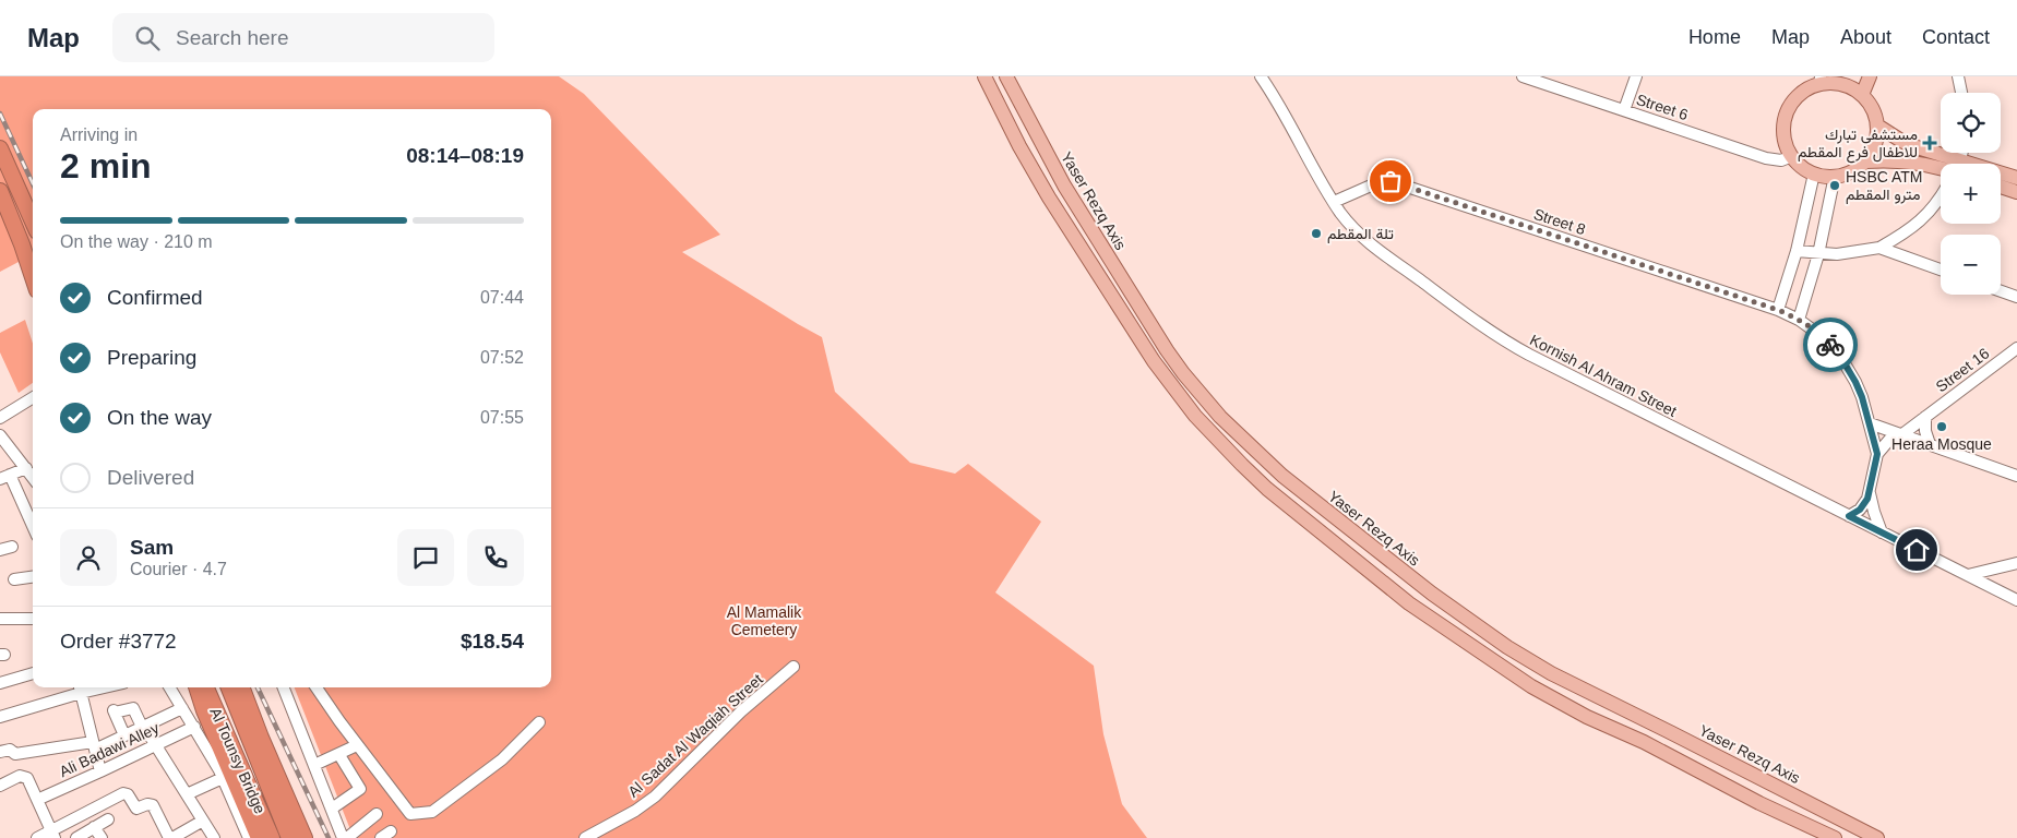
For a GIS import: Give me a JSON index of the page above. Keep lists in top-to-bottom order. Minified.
{"streets":{"highway":["Al Tounsy Bridge"],"main road":["Yaser Rezq Axis"],"street":["Street 6","Street 8","Street 16","Kornish Al Ahram Street","Al Sadat Al Waqiah Street","Ali Badawi Alley"]},"crossings":[["Street 8","Street 16"],["Street 8","Kornish Al Ahram Street"]],"parks":["Al Mamalik Cemetery"],"places":{"health":["مستشفى تبارك للاطفال فرع المقطم"],"other":["HSBC ATM مترو المقطم","تلة المقطم","Heraa Mosque"]},"page":{"header":"Map","search":"Search here","nav":["Home","Map","About","Contact"],"map_buttons":["+","−"],"heading":["2 min","Arriving in","08:14–08:19"],"panel":["Sam","Courier · 4.7","Order #3772","$18.54"],"bar":"On the way · 210 m","list":[["Confirmed","07:44"],["Preparing","07:52"],["On the way","07:55"],"Delivered"]}}
